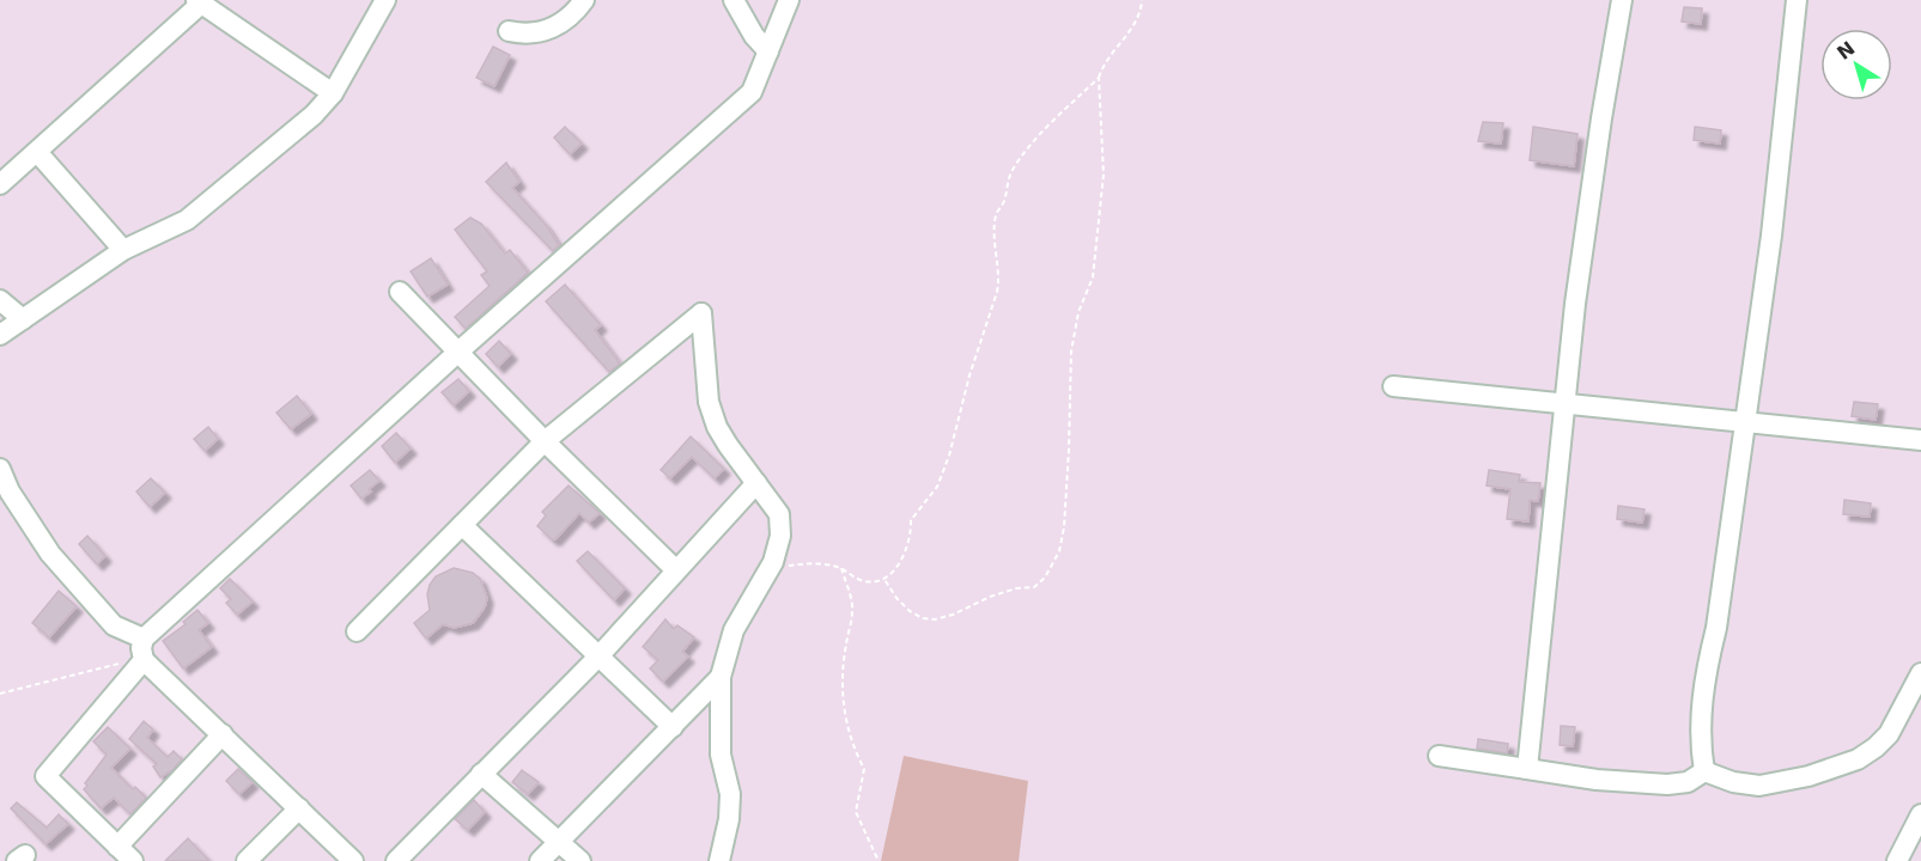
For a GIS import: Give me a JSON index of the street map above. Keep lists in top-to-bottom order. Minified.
{"north":"top left"}
